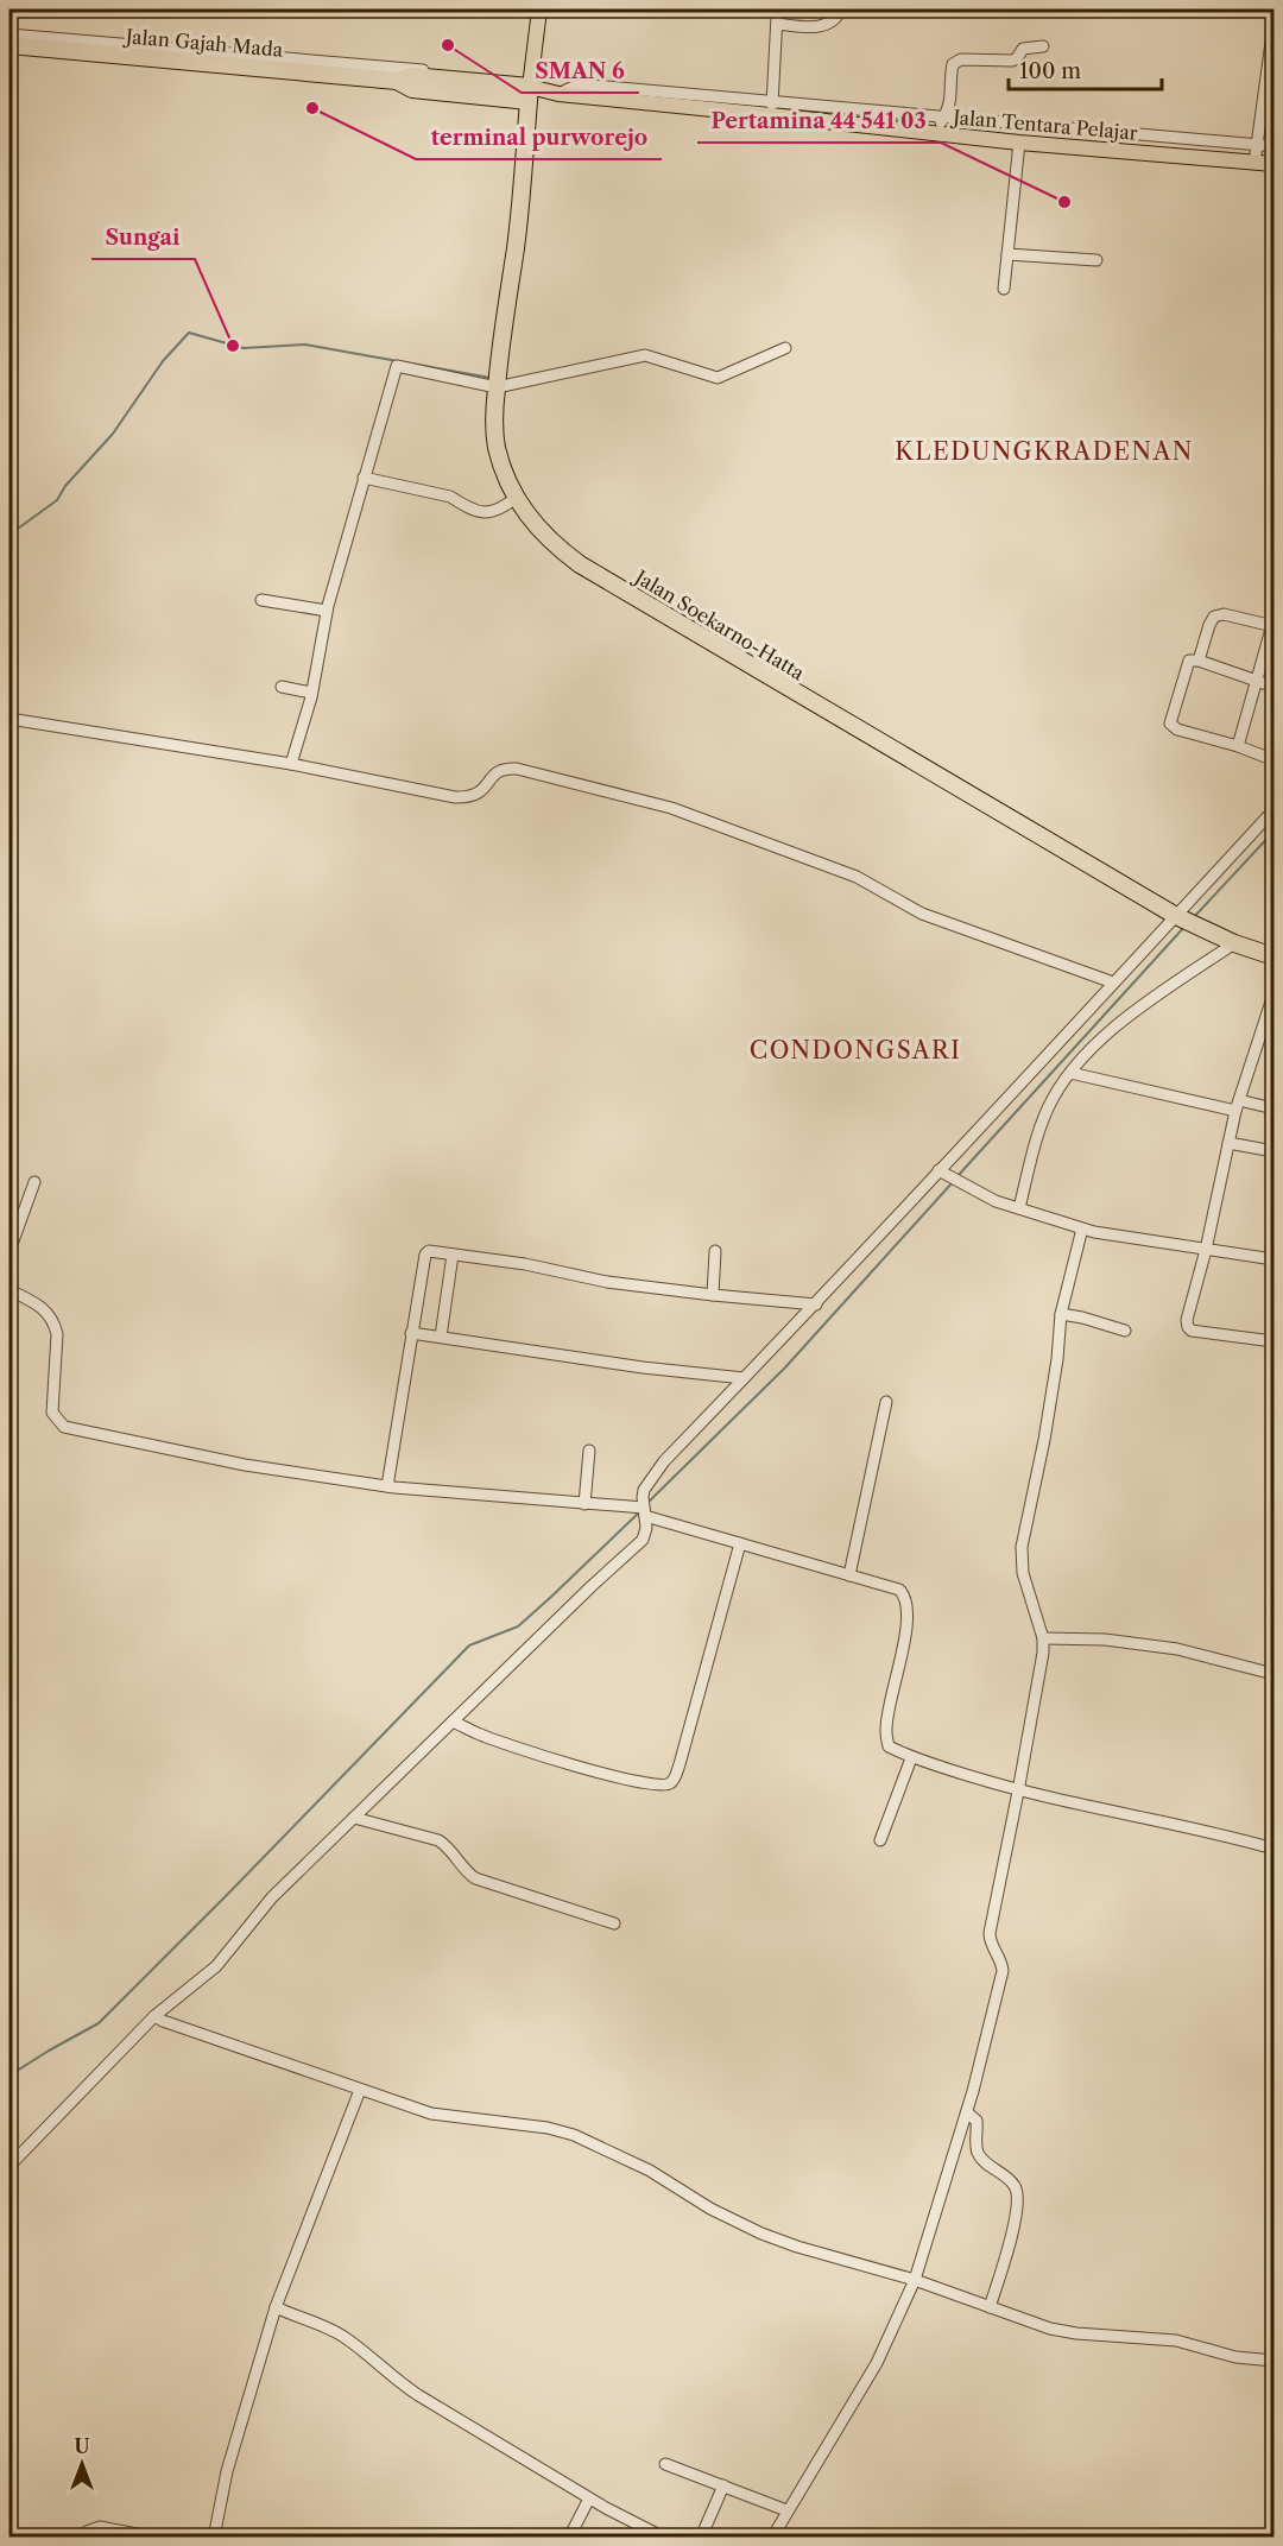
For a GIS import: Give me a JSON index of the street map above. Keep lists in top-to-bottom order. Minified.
{"streets":{"highway":["Jalan Gajah Mada","Jalan Soekarno-Hatta"],"main road":["Jalan Tentara Pelajar"]},"crossings":[["Jalan Gajah Mada","Jalan Tentara Pelajar"],["Jalan Gajah Mada","Jalan Soekarno-Hatta"],["Jalan Tentara Pelajar","Jalan Soekarno-Hatta"]],"districts":["KLEDUNGKRADENAN","CONDONGSARI"],"places":["SMAN 6","terminal purworejo","Pertamina 44 541 03","Sungai"],"scale_bar":"100 m","north":"top"}
